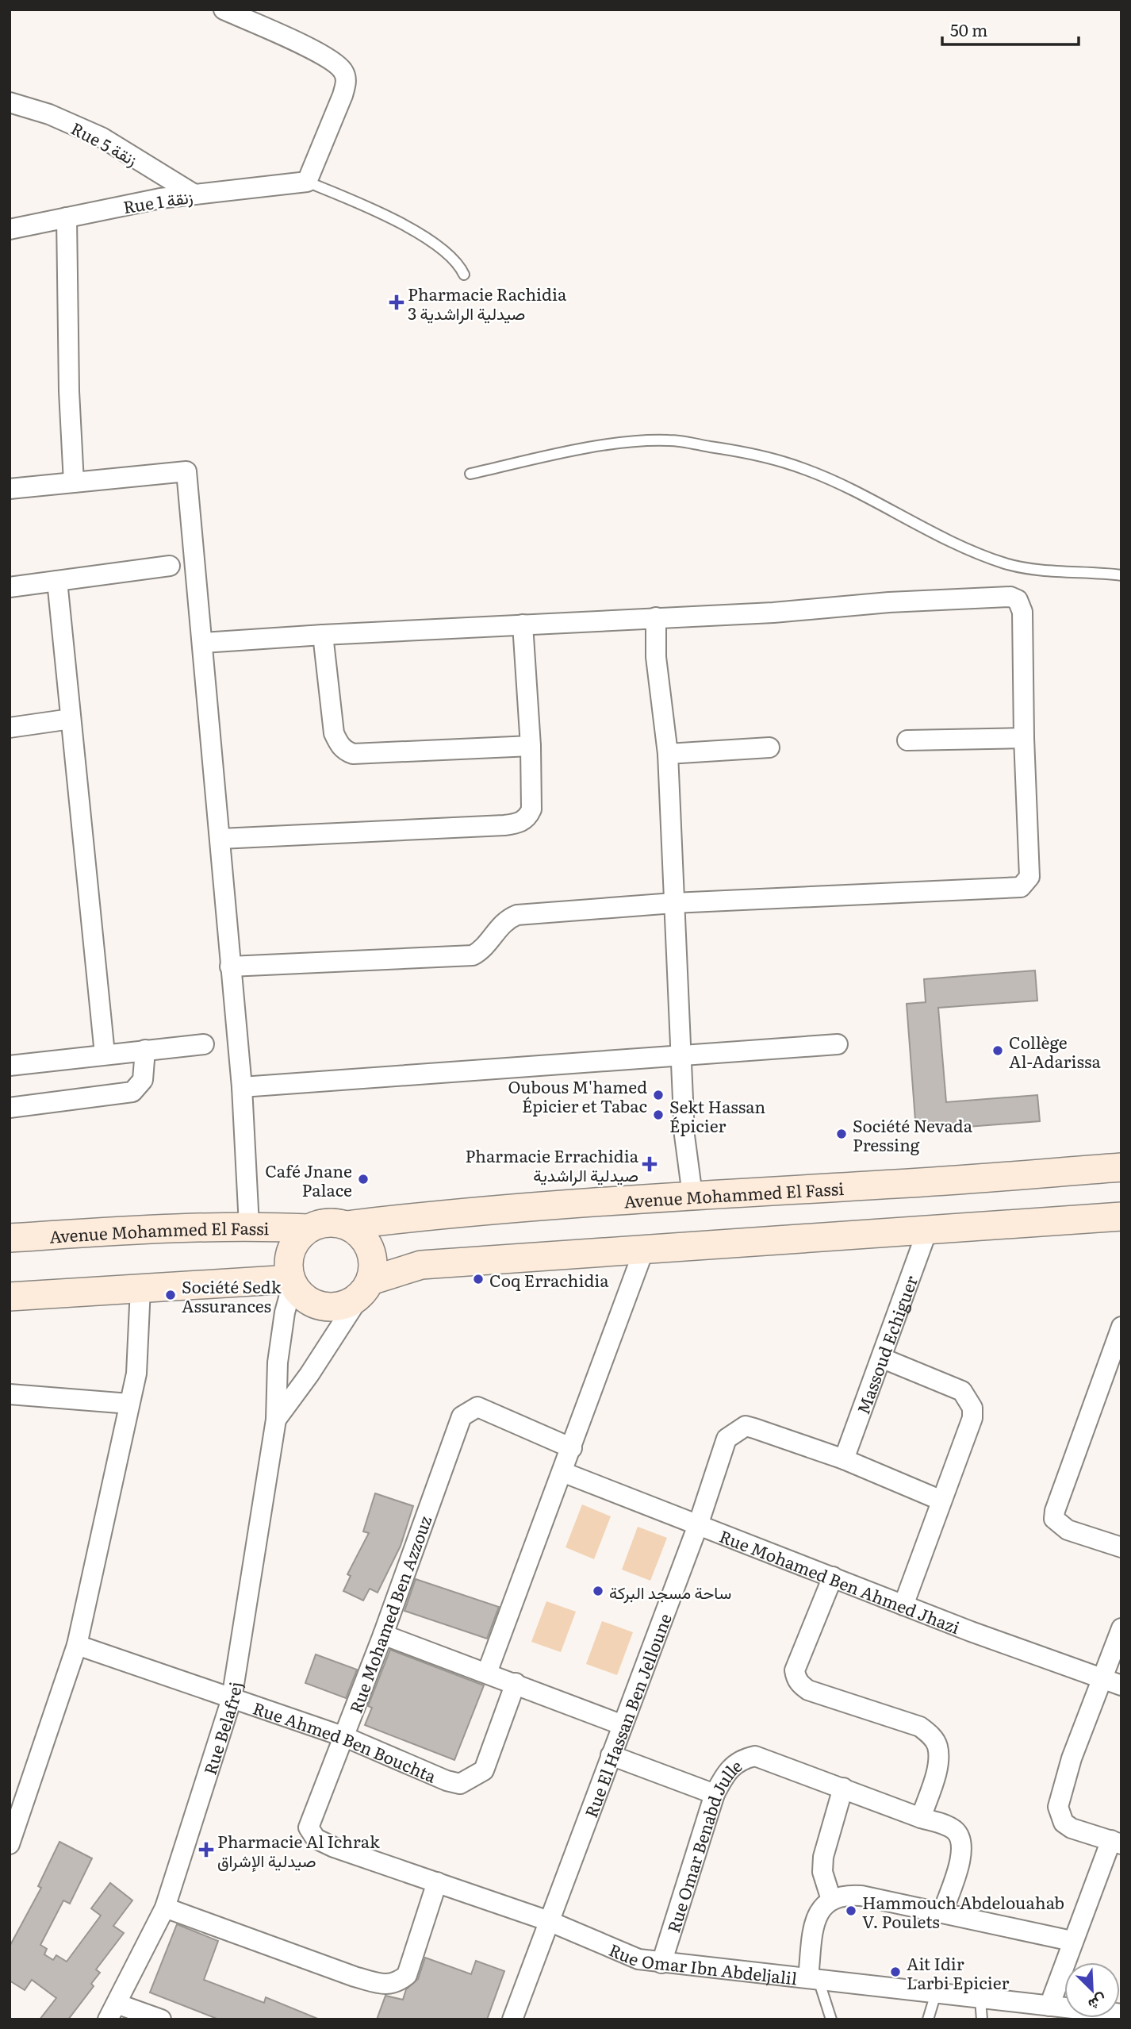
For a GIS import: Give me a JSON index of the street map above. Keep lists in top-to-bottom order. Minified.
{"streets":{"main road":["Avenue Mohammed El Fassi"],"street":["Rue 5 زنقة","Rue 1 زنقة","Massoud Echiguer","Rue Mohamed Ben Ahmed Jhazi","Rue Mohamed Ben Azzouz","Rue El Hassan Ben Jelloune","Rue Belafrej","Rue Ahmed Ben Bouchta","Rue Omar Benabd Julle","Rue Omar Ibn Abdeljalil"]},"crossings":[["Rue 5 زنقة","Rue 1 زنقة"],["Avenue Mohammed El Fassi","Rue Belafrej"],["Massoud Echiguer","Rue El Hassan Ben Jelloune"],["Rue Mohamed Ben Ahmed Jhazi","Rue El Hassan Ben Jelloune"],["Rue Mohamed Ben Azzouz","Rue Ahmed Ben Bouchta"],["Rue Mohamed Ben Azzouz","Rue Omar Ibn Abdeljalil"],["Rue El Hassan Ben Jelloune","Rue Omar Ibn Abdeljalil"],["Rue Belafrej","Rue Ahmed Ben Bouchta"],["Rue Omar Benabd Julle","Rue Omar Ibn Abdeljalil"]],"places":{"health":["Pharmacie Rachidia 3 صيدلية الراشدية","Pharmacie Errachidia صيدلية الراشدية","Pharmacie Al Ichrak صيدلية الإشراق"],"other":["Collège Al-Adarissa","Oubous M'hamed Épicier et Tabac","Sekt Hassan Épicier","Société Nevada Pressing","Café Jnane Palace","Coq Errachidia","Société Sedk Assurances","ساحة مسجد البركة","Hammouch Abdelouahab V. Poulets","Ait Idir Larbi Epicier"]},"scale_bar":"50 m","north":"bottom right"}
